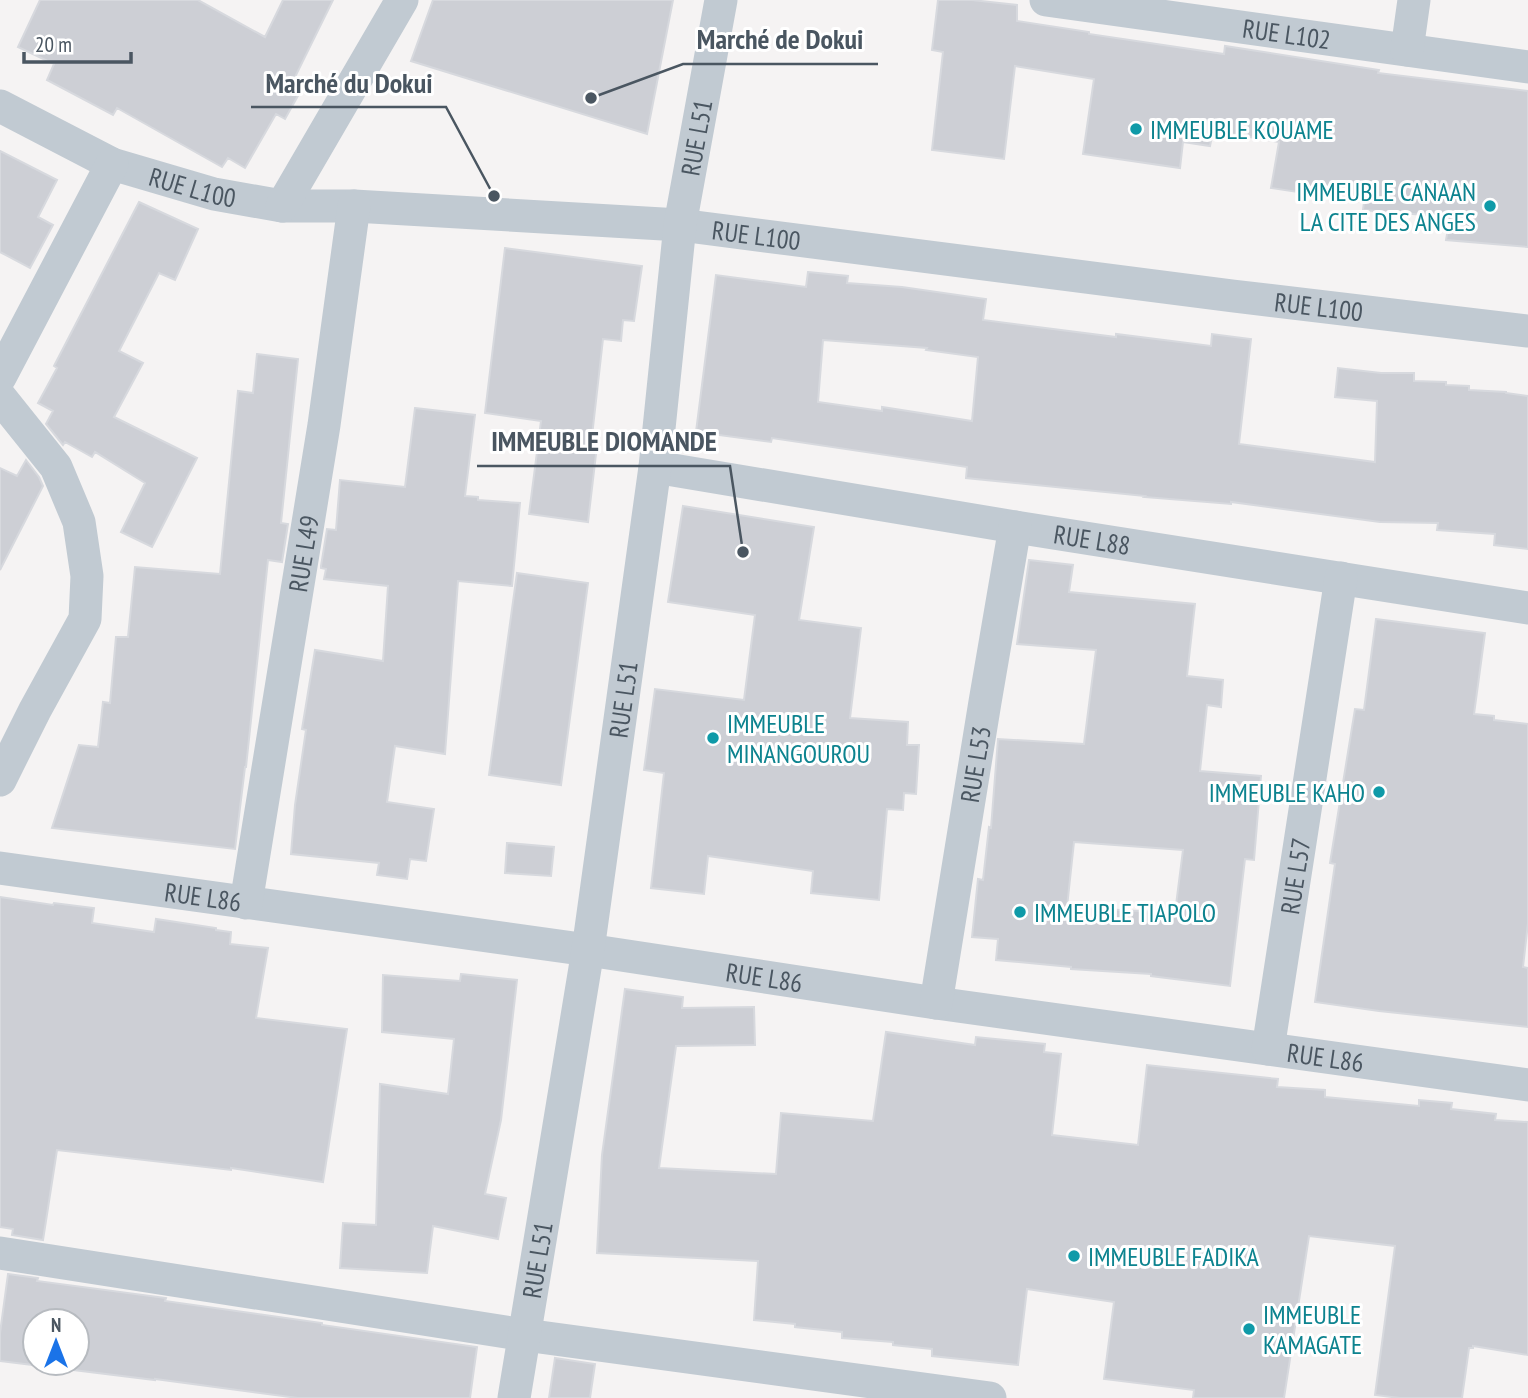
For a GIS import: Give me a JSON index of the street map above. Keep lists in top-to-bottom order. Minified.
{"streets":{"street":["RUE L102","RUE L51","RUE L100","RUE L88","RUE L49","RUE L53","RUE L57","RUE L86"]},"crossings":[["RUE L51","RUE L100"],["RUE L51","RUE L88"],["RUE L51","RUE L86"],["RUE L100","RUE L49"],["RUE L88","RUE L53"],["RUE L88","RUE L57"],["RUE L49","RUE L86"],["RUE L53","RUE L86"],["RUE L57","RUE L86"]],"places":["Marché de Dokui","IMMEUBLE KOUAME","Marché du Dokui","IMMEUBLE CANAAN LA CITE DES ANGES","IMMEUBLE DIOMANDE","IMMEUBLE MINANGOUROU","IMMEUBLE KAHO","IMMEUBLE TIAPOLO","IMMEUBLE FADIKA","IMMEUBLE KAMAGATE"],"scale_bar":"20 m","north":"top"}
